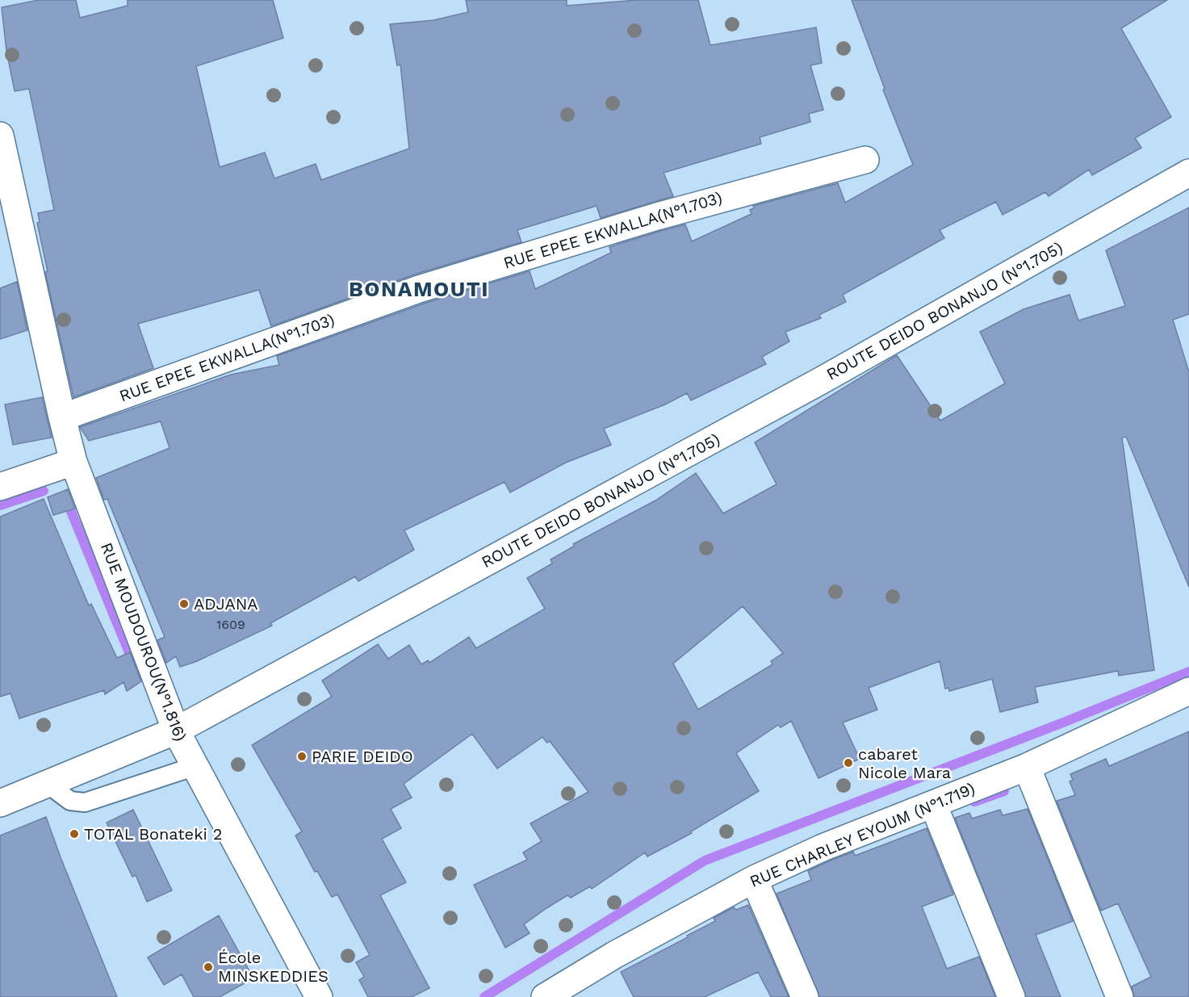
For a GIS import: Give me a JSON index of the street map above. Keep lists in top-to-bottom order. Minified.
{"streets":{"street":["RUE EPEE EKWALLA(N°1.703)","ROUTE DEIDO BONANJO (N°1.705)","RUE MOUDOUROU(N°1.816)","RUE CHARLEY EYOUM (N°1.719)"]},"crossings":[["RUE EPEE EKWALLA(N°1.703)","RUE MOUDOUROU(N°1.816)"],["ROUTE DEIDO BONANJO (N°1.705)","RUE MOUDOUROU(N°1.816)"]],"districts":["BONAMOUTI"],"places":["ADJANA","PARIE DEIDO","cabaret Nicole Mara","TOTAL Bonateki 2","École MINSKEDDIES"],"house_numbers":["1609"]}
